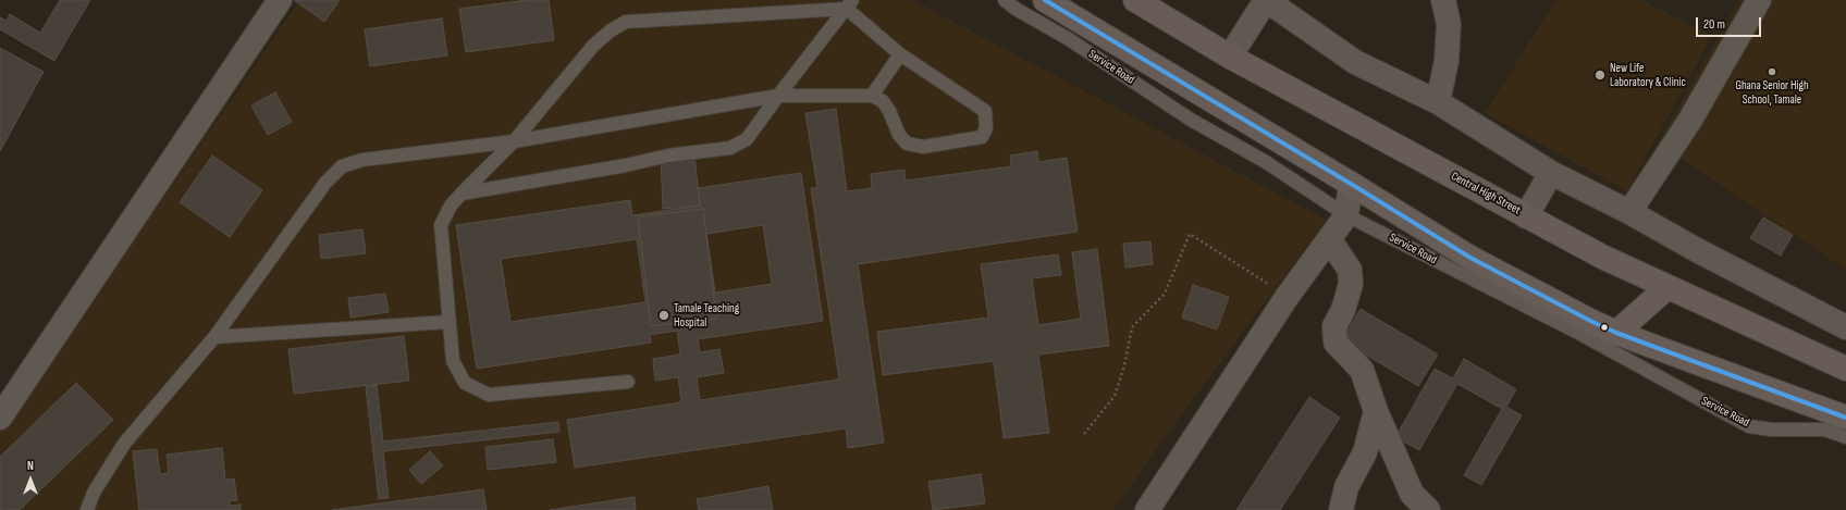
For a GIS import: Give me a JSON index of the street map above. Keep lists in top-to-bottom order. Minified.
{"streets":{"highway":["Central High Street"],"lane":["Service Road"]},"places":["Ghana Senior High School, Tamale","New Life Laboratory & Clinic","Tamale Teaching Hospital"],"scale_bar":"20 m","north":"top"}
